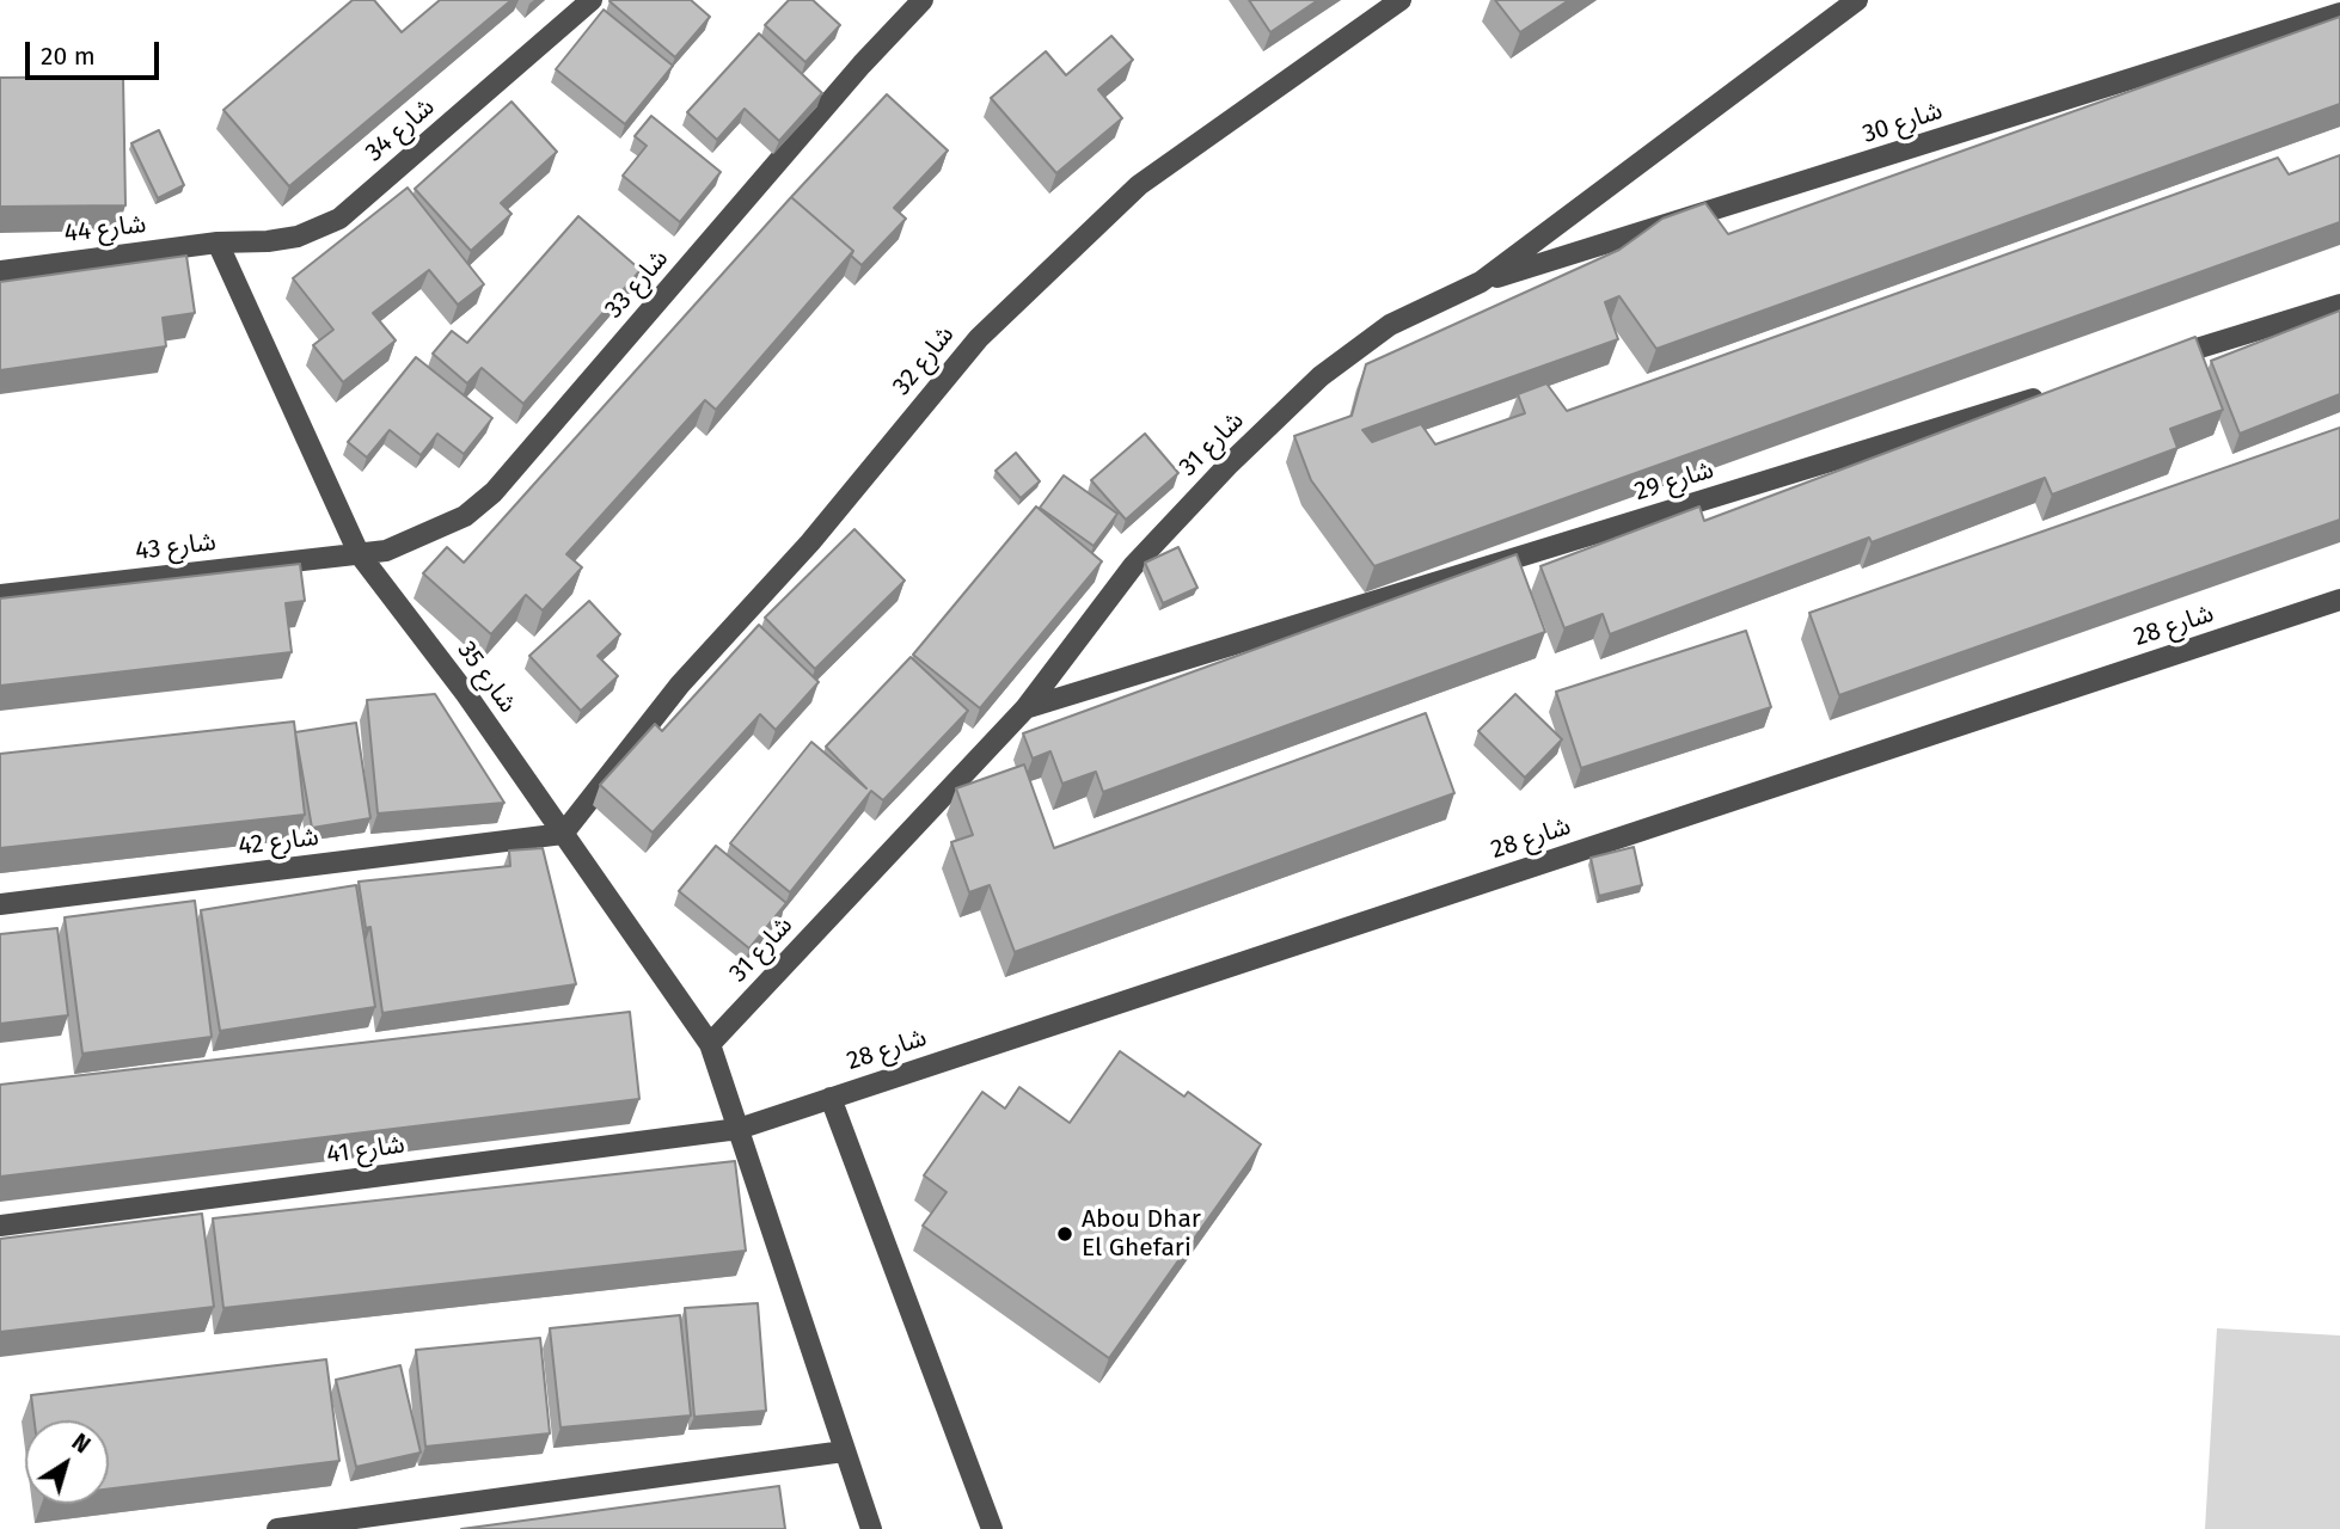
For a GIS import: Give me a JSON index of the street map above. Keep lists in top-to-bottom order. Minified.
{"streets":{"street":["شارع 30","شارع 34","شارع 44","شارع 33","شارع 32","شارع 31","شارع 29","شارع 43","شارع 28","شارع 35","شارع 42","شارع 41"]},"crossings":[["شارع 30","شارع 31"],["شارع 34","شارع 44"],["شارع 34","شارع 35"],["شارع 44","شارع 35"],["شارع 33","شارع 43"],["شارع 33","شارع 35"],["شارع 32","شارع 35"],["شارع 32","شارع 42"],["شارع 31","شارع 29"],["شارع 31","شارع 35"],["شارع 43","شارع 35"],["شارع 28","شارع 35"],["شارع 28","شارع 41"],["شارع 35","شارع 42"],["شارع 35","شارع 41"]],"places":["Abou Dhar El Ghefari"],"scale_bar":"20 m","north":"top right"}
